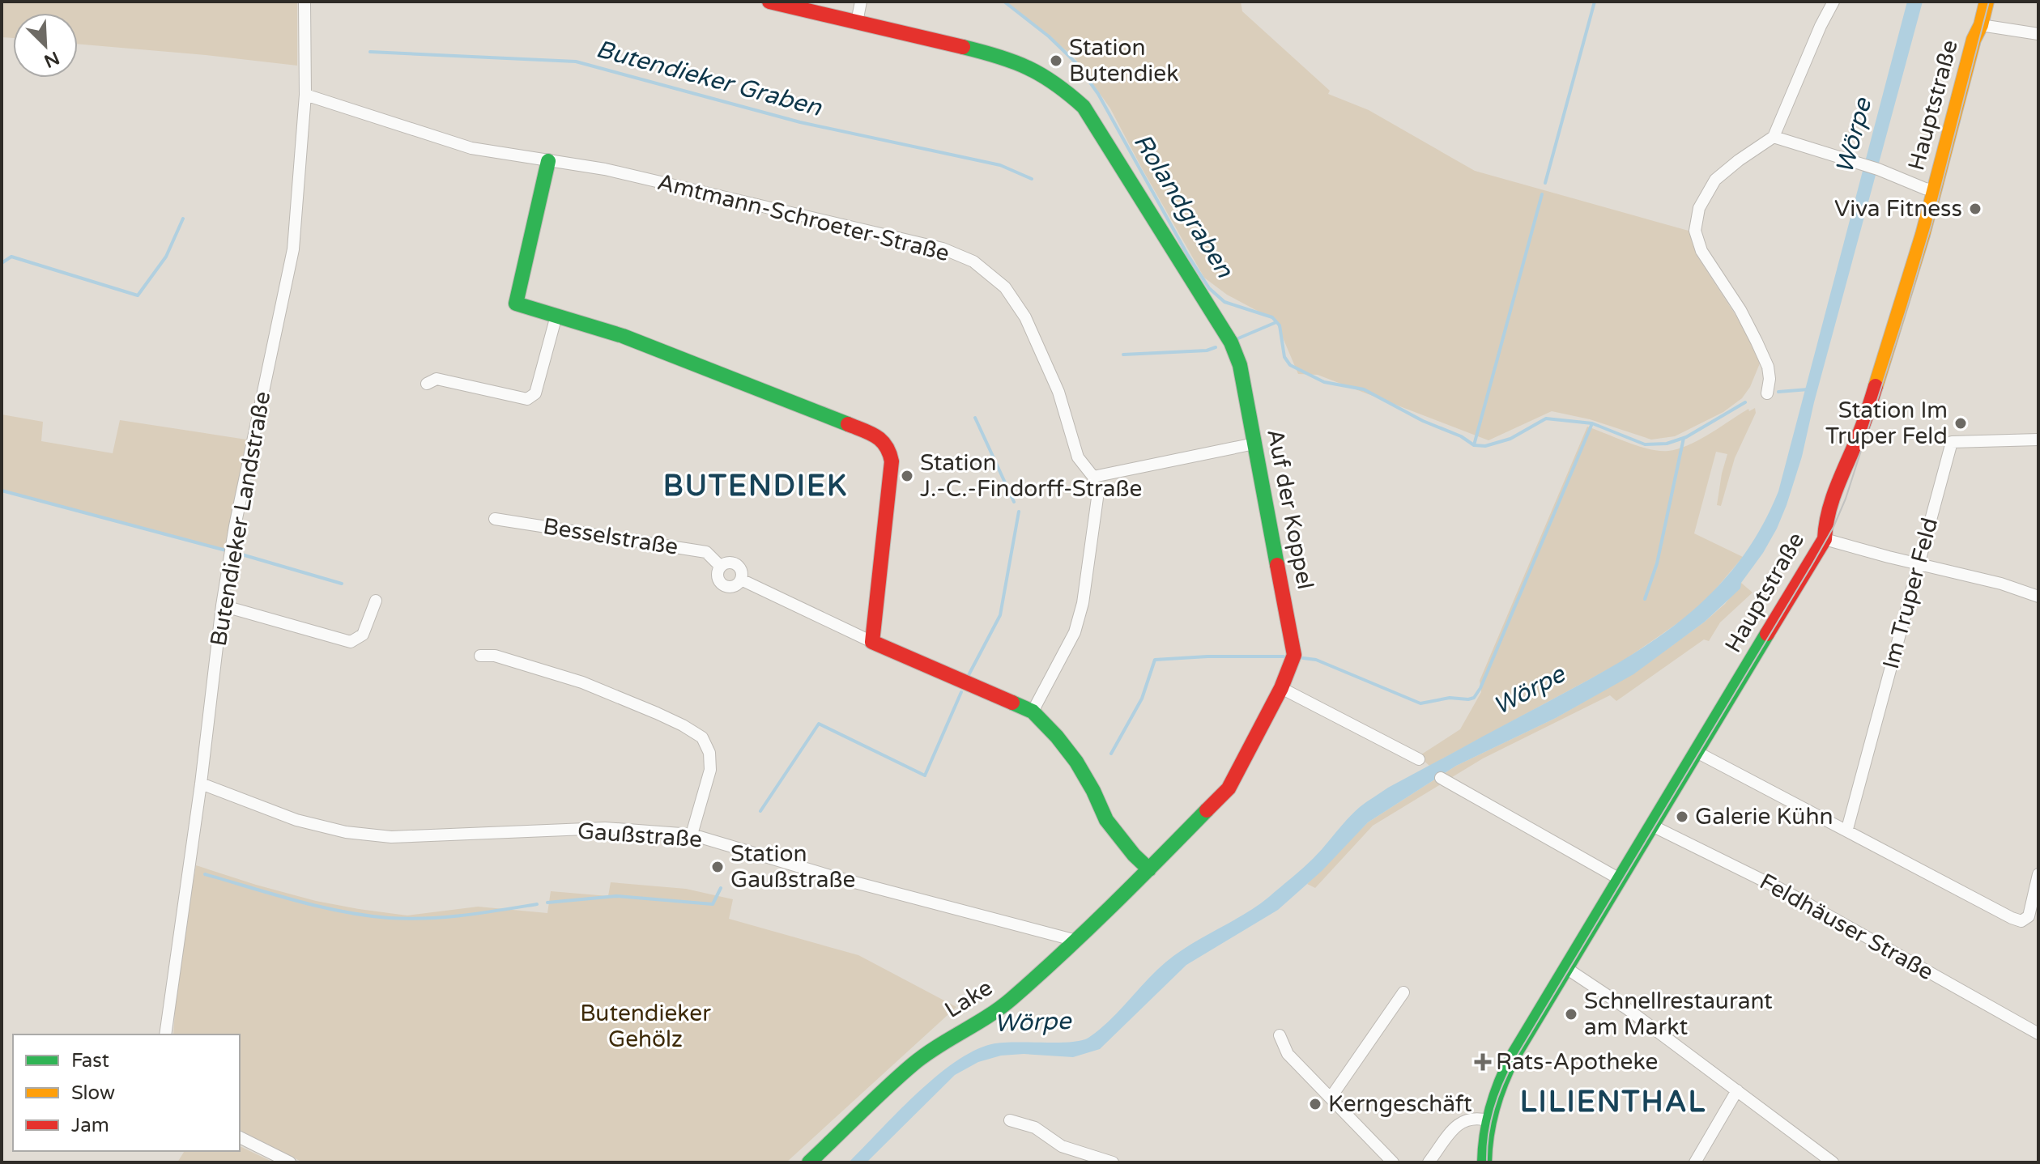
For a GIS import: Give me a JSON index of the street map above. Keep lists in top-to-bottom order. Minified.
{"streets":{"street":["Hauptstraße","Amtmann-Schroeter-Straße","Auf der Koppel","Butendieker Landstraße","Besselstraße","Im Truper Feld","Gaußstraße","Feldhäuser Straße","Lake"]},"crossings":[["Hauptstraße","Feldhäuser Straße"],["Amtmann-Schroeter-Straße","Butendieker Landstraße"],["Auf der Koppel","Lake"],["Butendieker Landstraße","Gaußstraße"],["Gaußstraße","Lake"]],"districts":["BUTENDIEK","LILIENTHAL"],"water":["Butendieker Graben","Wörpe","Rolandgraben"],"parks":["Butendieker Gehölz"],"places":{"other":["Station Butendiek","Viva Fitness","Station Im Truper Feld","Station J.-C.-Findorff-Straße","Galerie Kühn","Station Gaußstraße","Schnellrestaurant am Markt","Kerngeschäft"],"health":["Rats-Apotheke"]},"legend":["Fast","Slow","Jam"],"north":"bottom right"}
